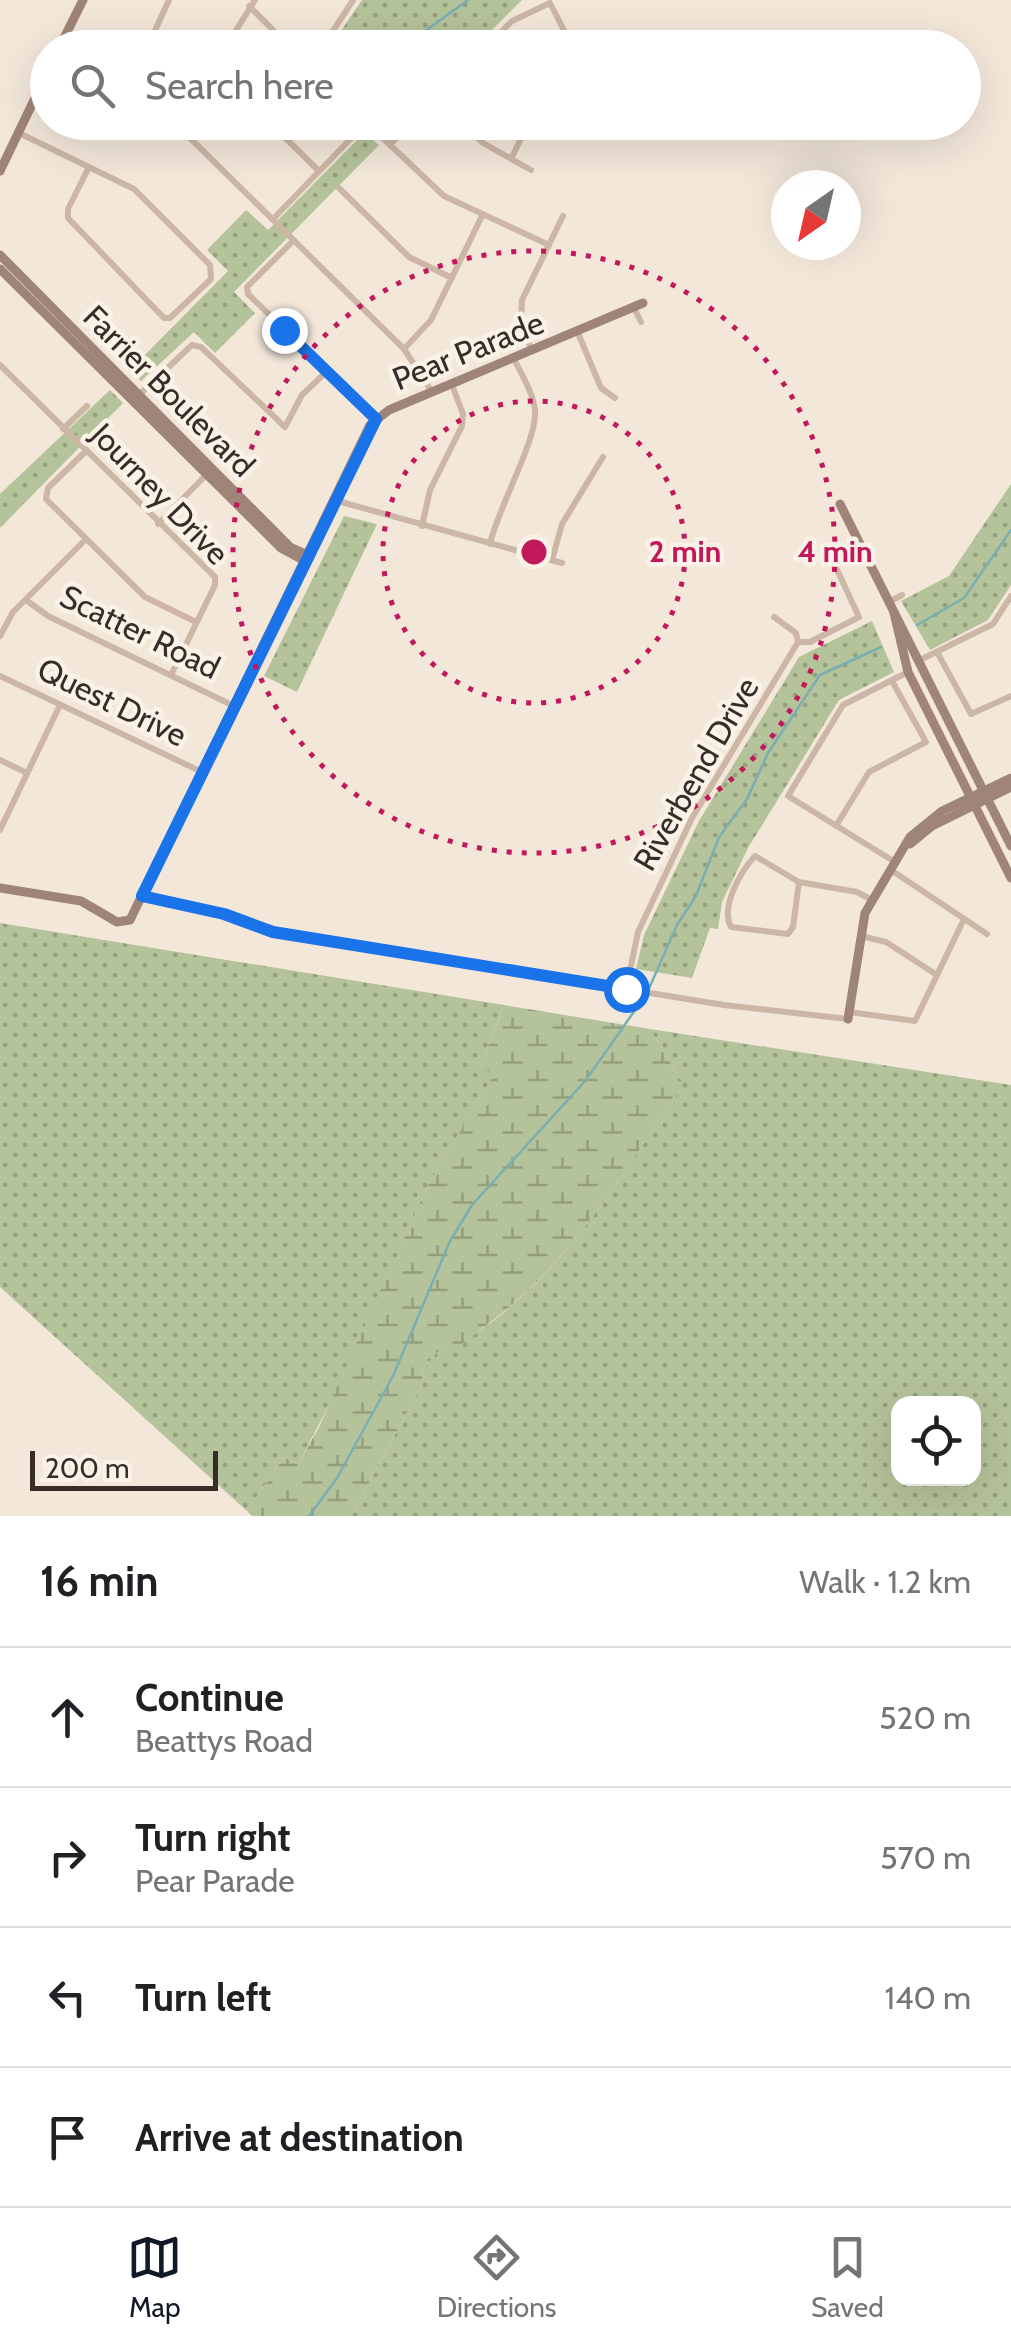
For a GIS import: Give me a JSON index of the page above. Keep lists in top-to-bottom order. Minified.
{"streets":{"street":["Pear Parade","Farrier Boulevard","Journey Drive","Scatter Road","Quest Drive","Riverbend Drive"]},"crossings":[["Pear Parade","Farrier Boulevard"],["Pear Parade","Scatter Road"],["Pear Parade","Quest Drive"],["Journey Drive","Scatter Road"]],"scale_bar":"200 m","north":"bottom left","page":{"search":"Search here","scale":"200 m","heading":["16 min","Walk · 1.2 km"],"list":[["Continue","Beattys Road","520 m"],["Turn right","Pear Parade","570 m"],["Turn left","140 m"],"Arrive at destination"],"nav":["Map","Directions","Saved"]},"rings":["2 min","4 min"]}
